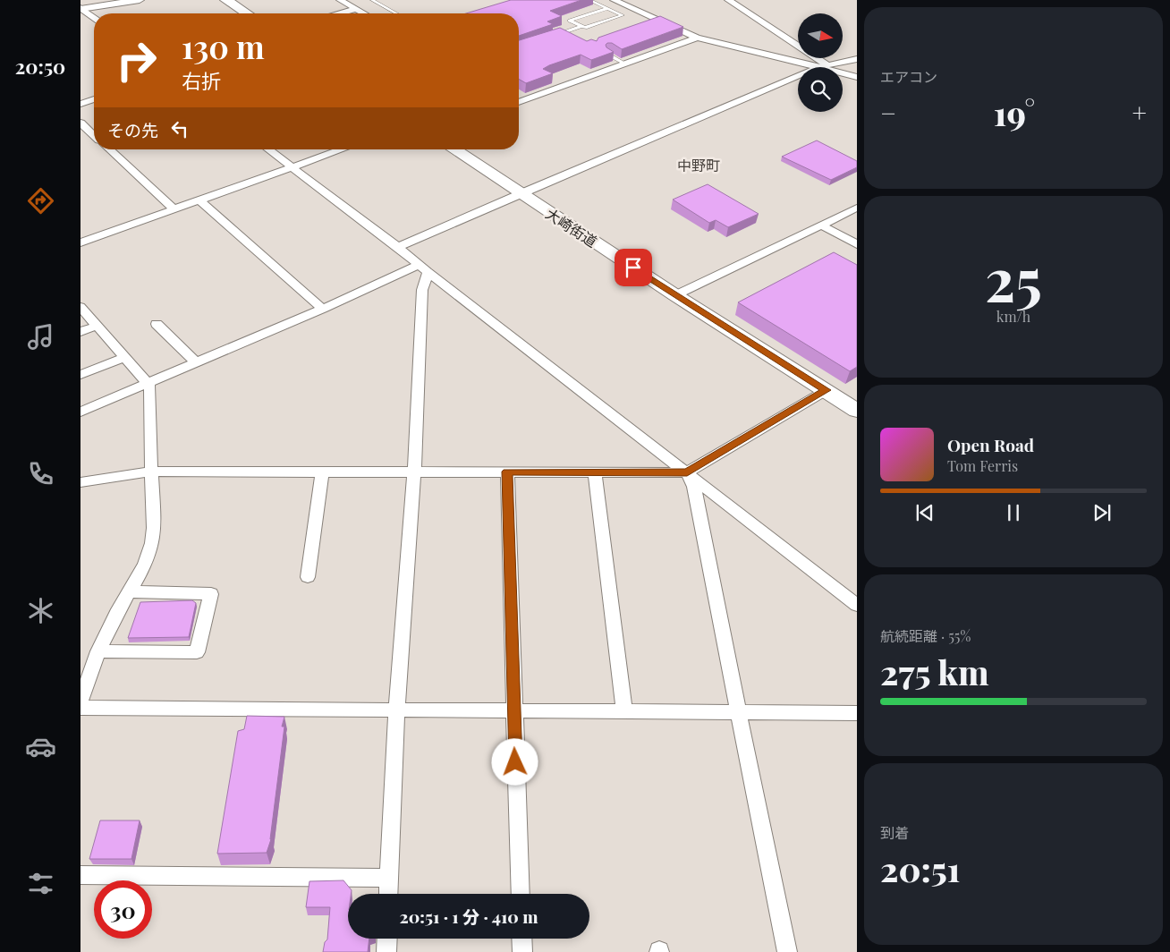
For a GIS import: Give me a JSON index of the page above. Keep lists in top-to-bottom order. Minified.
{"streets":{"main road":["大崎街道"]},"districts":["中野町"],"north":"right","page":{"tabs":"20:50","tile":["エアコン",["25","km/h"],["航続距離 · 55%","275 km"],["到着","20:51"]],"turn":["130 m","右折"],"heat":["−","19°","+"],"then":"その先","song":["Open Road","Tom Ferris"],"limit":"30","trip":"20:51 · 1 分 · 410 m"}}
